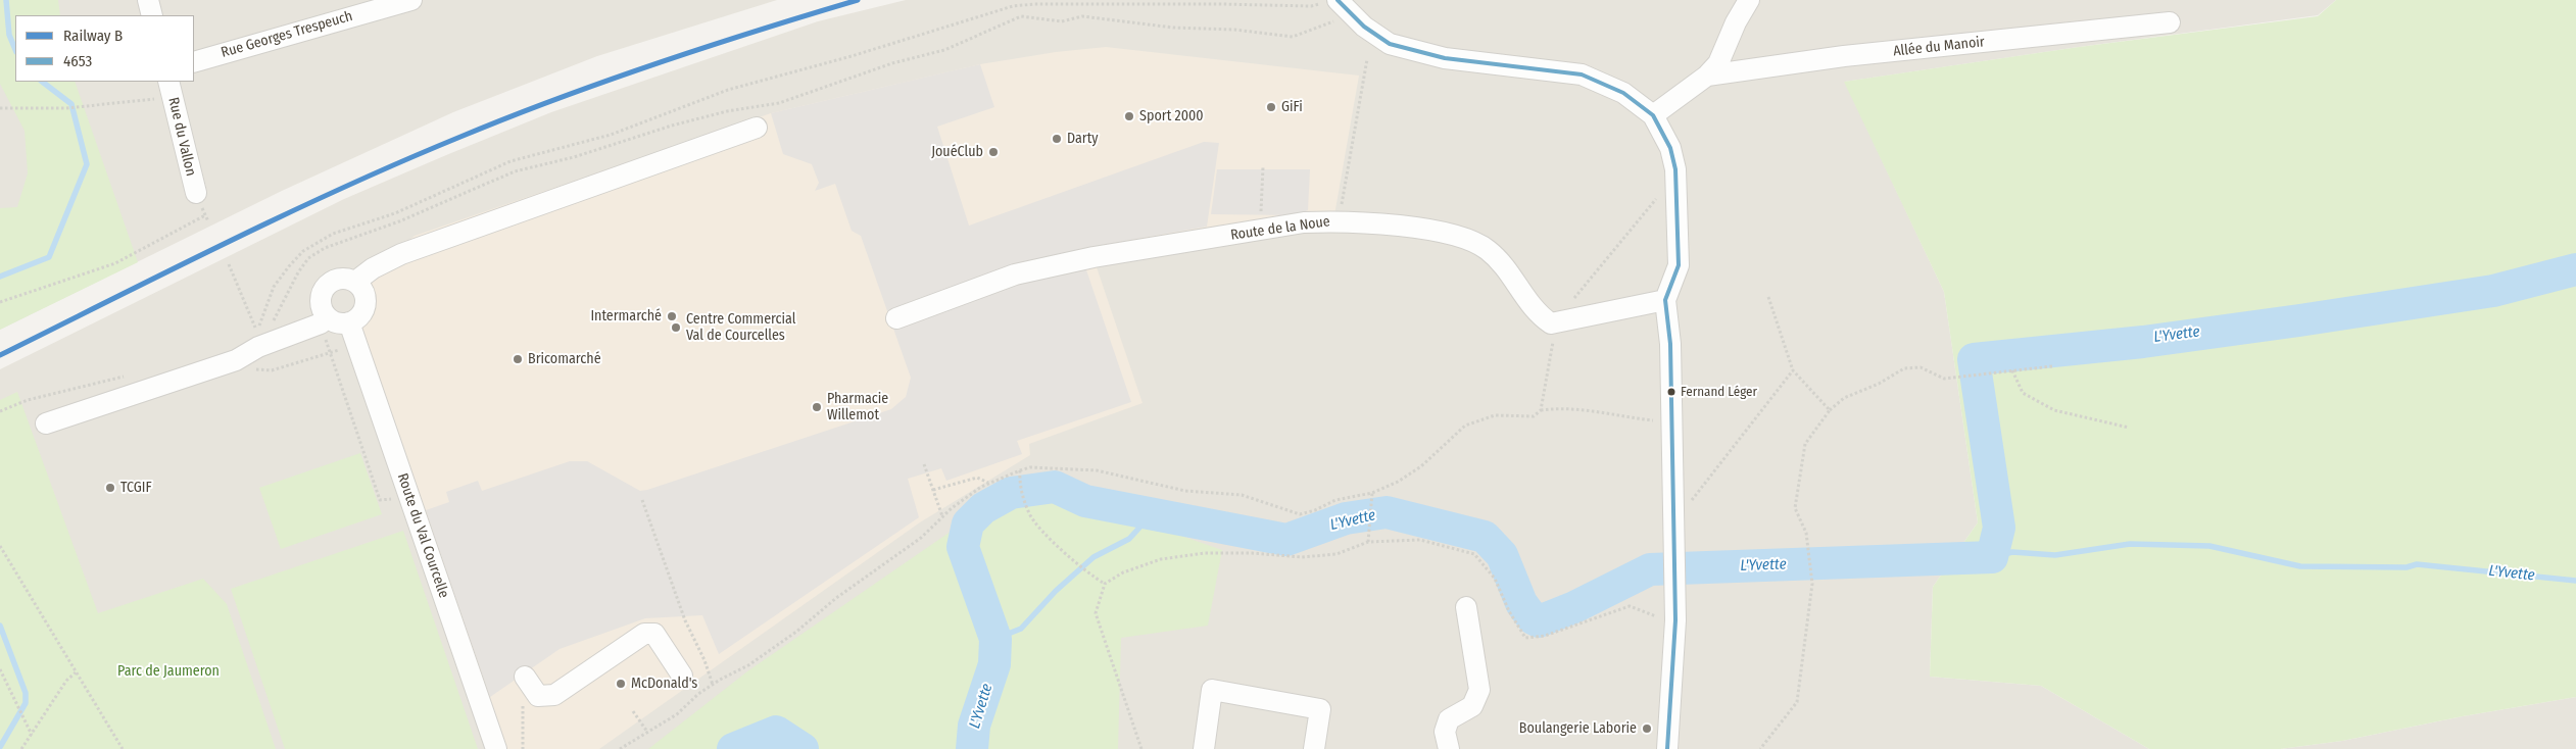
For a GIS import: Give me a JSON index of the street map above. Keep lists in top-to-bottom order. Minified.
{"streets":{"street":["Rue Georges Trespeuch","Allée du Manoir","Rue du Vallon","Route de la Noue","Route du Val Courcelle"]},"water":["L'Yvette"],"parks":["Parc de Jaumeron"],"places":["GiFi","Sport 2000","Darty","JouéClub","Intermarché","Centre Commercial Val de Courcelles","Bricomarché","Fernand Léger","Pharmacie Willemot","TCGIF","McDonald's","Boulangerie Laborie"],"lines":["rail line B","transit line 4653"],"legend":["Railway B","4653"]}
